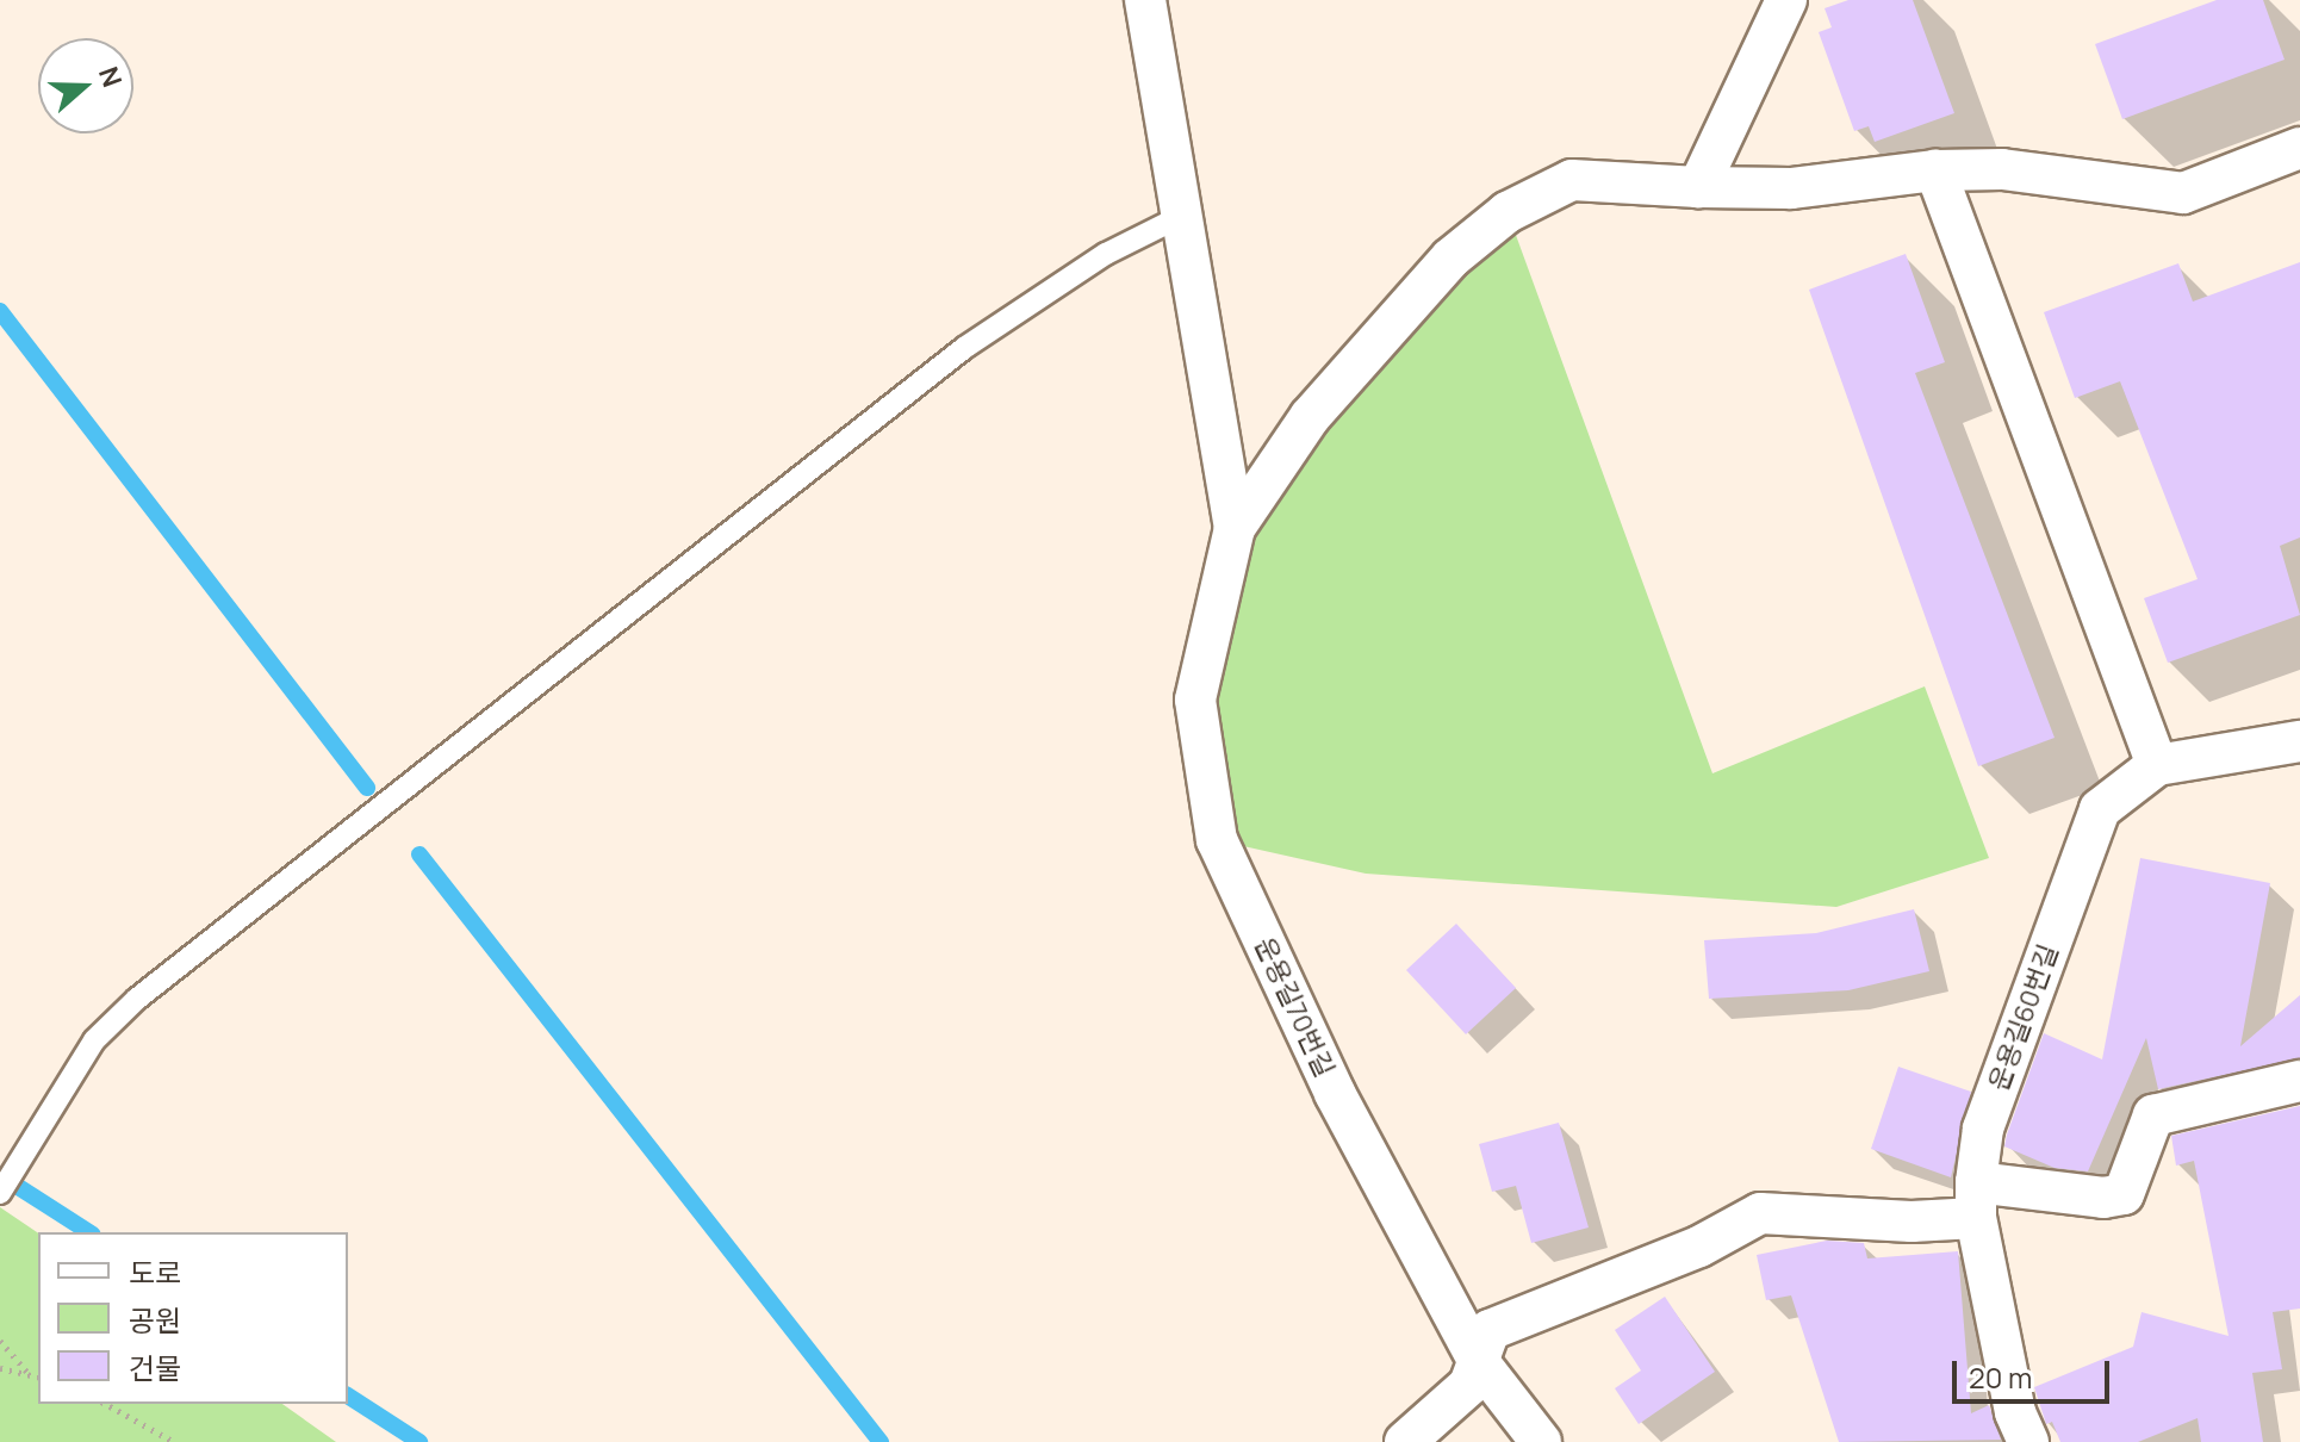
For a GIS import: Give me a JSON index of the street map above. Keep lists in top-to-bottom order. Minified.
{"streets":{"street":["운용길70번길","운용길60번길"]},"legend":["도로","공원","건물"],"scale_bar":"20 m","north":"right"}
